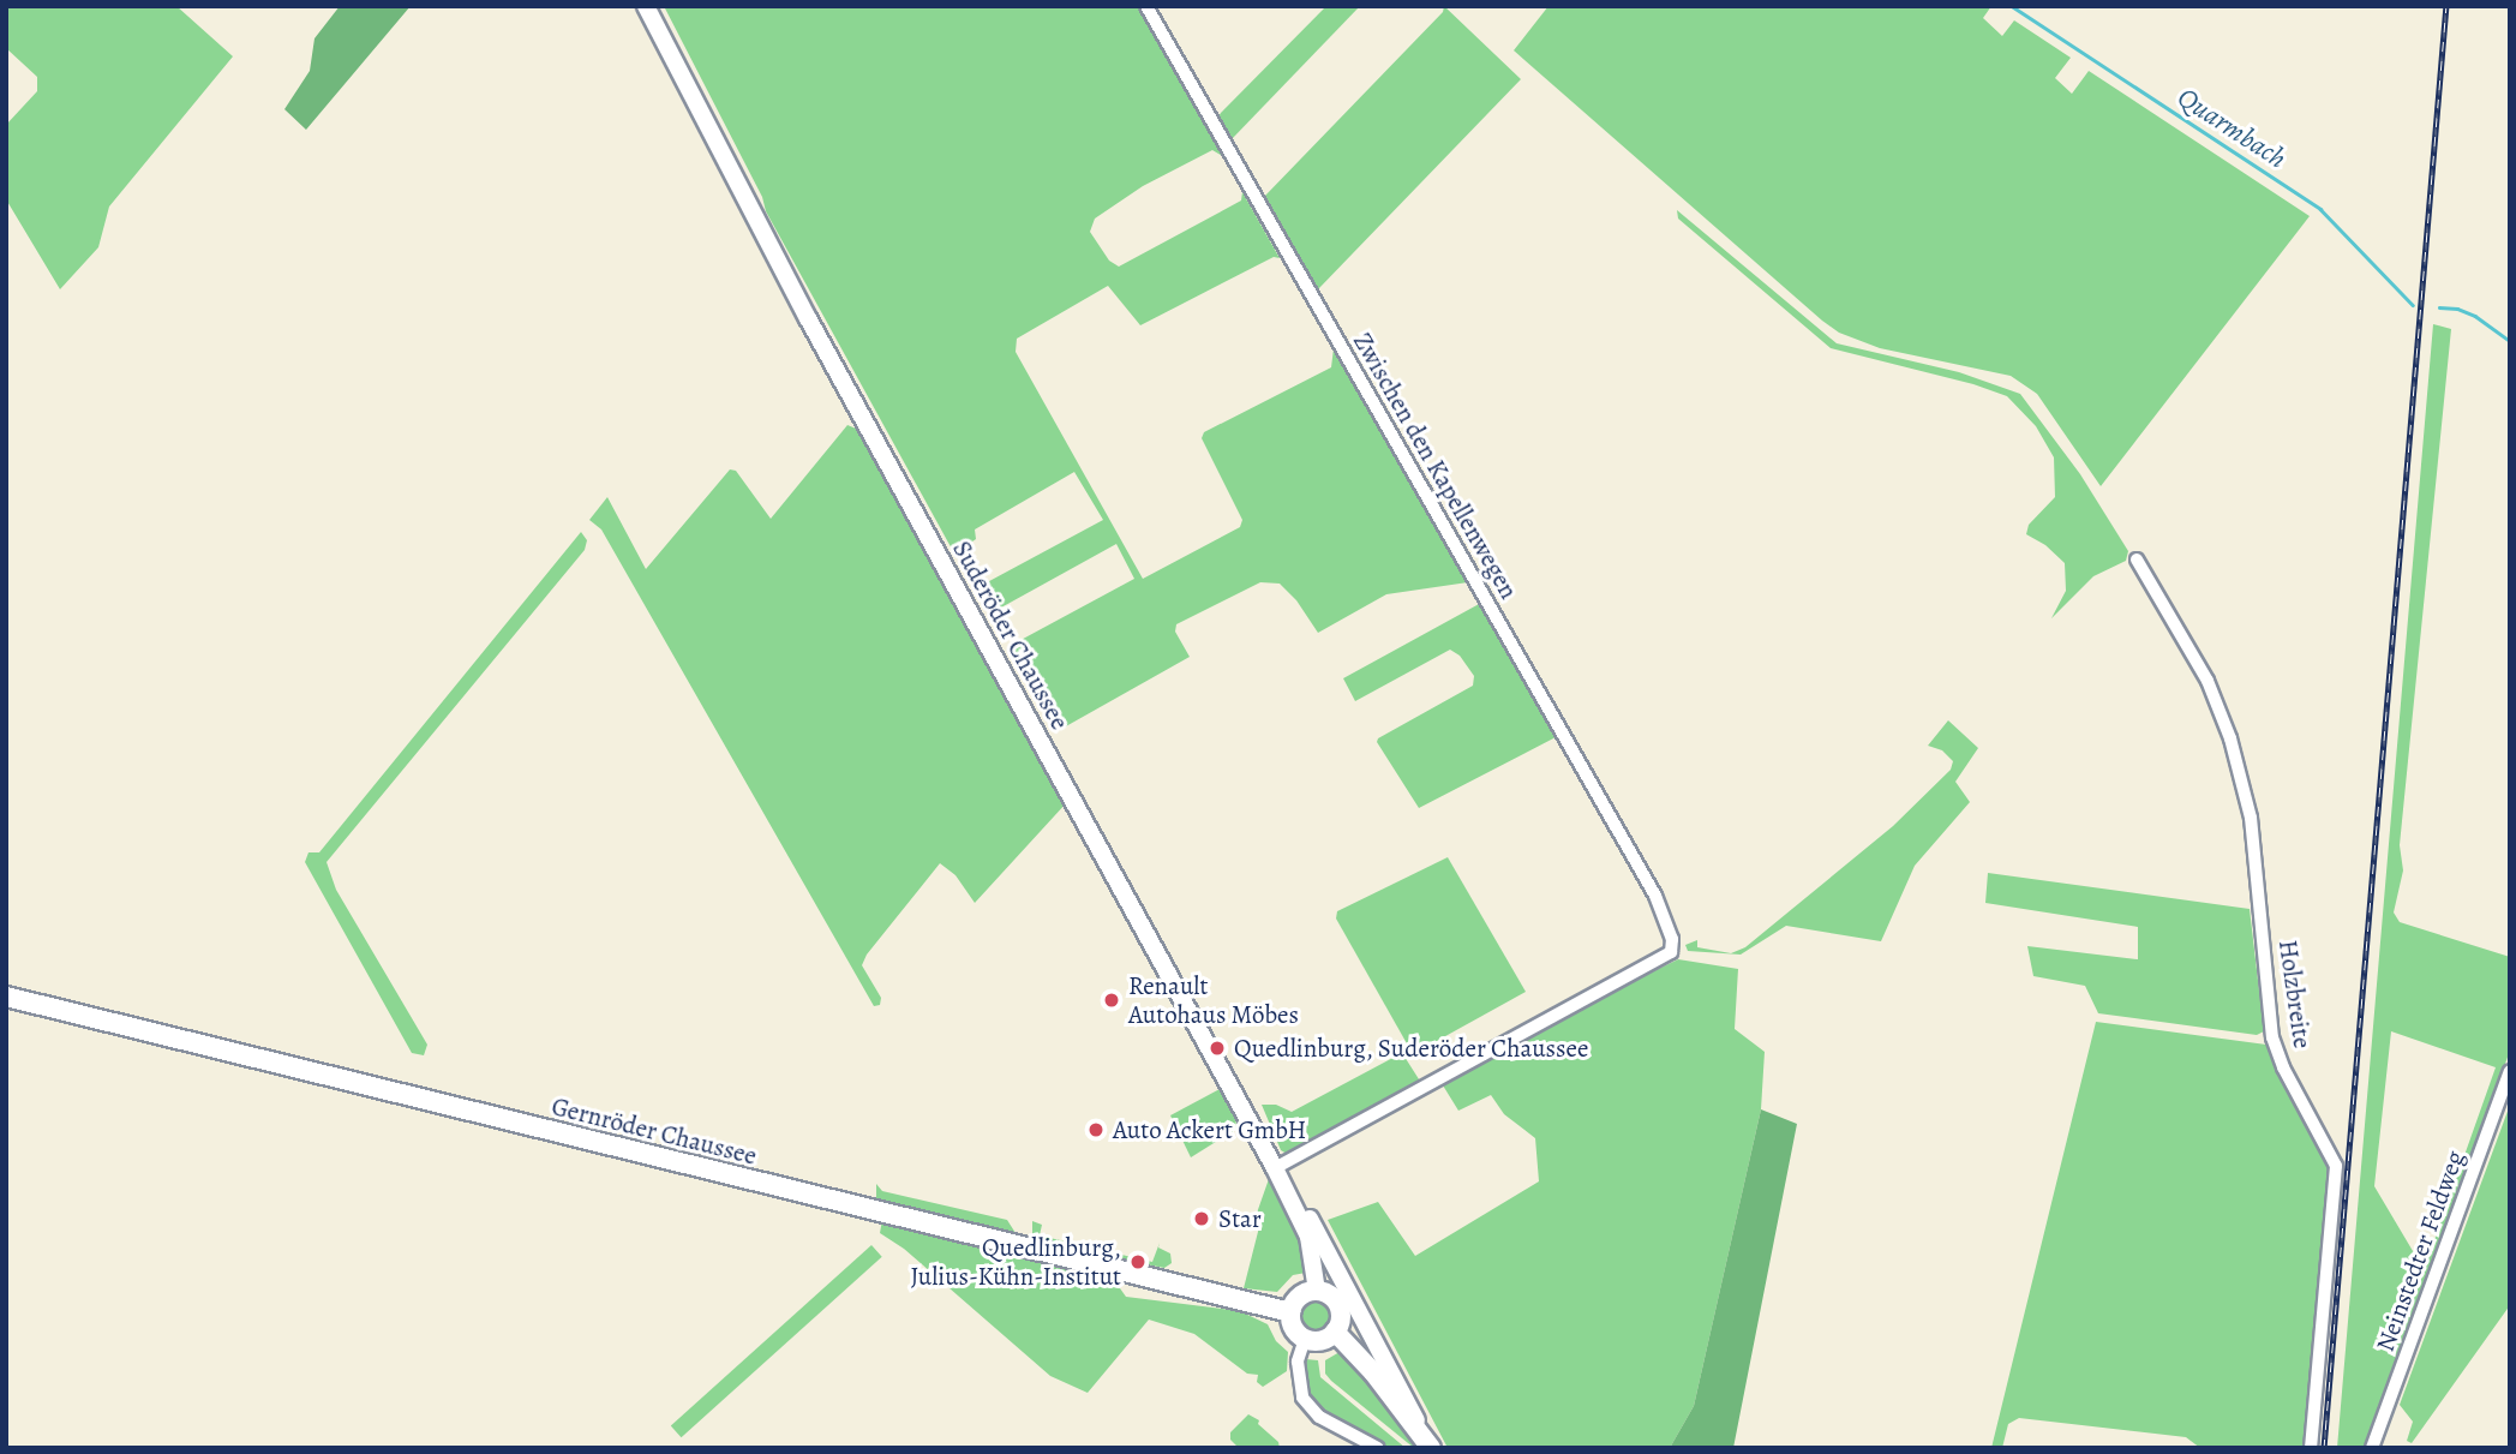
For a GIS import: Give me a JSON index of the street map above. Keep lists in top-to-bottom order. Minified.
{"streets":{"main road":["Gernröder Chaussee"],"street":["Zwischen den Kapellenwegen","Suderöder Chaussee","Holzbreite","Neinstedter Feldweg"]},"crossings":[["Zwischen den Kapellenwegen","Suderöder Chaussee"],["Suderöder Chaussee","Gernröder Chaussee"]],"water":["Quarmbach"],"places":["Renault Autohaus Möbes","Quedlinburg, Suderöder Chaussee","Auto Ackert GmbH","Star","Quedlinburg, Julius-Kühn-Institut"]}
